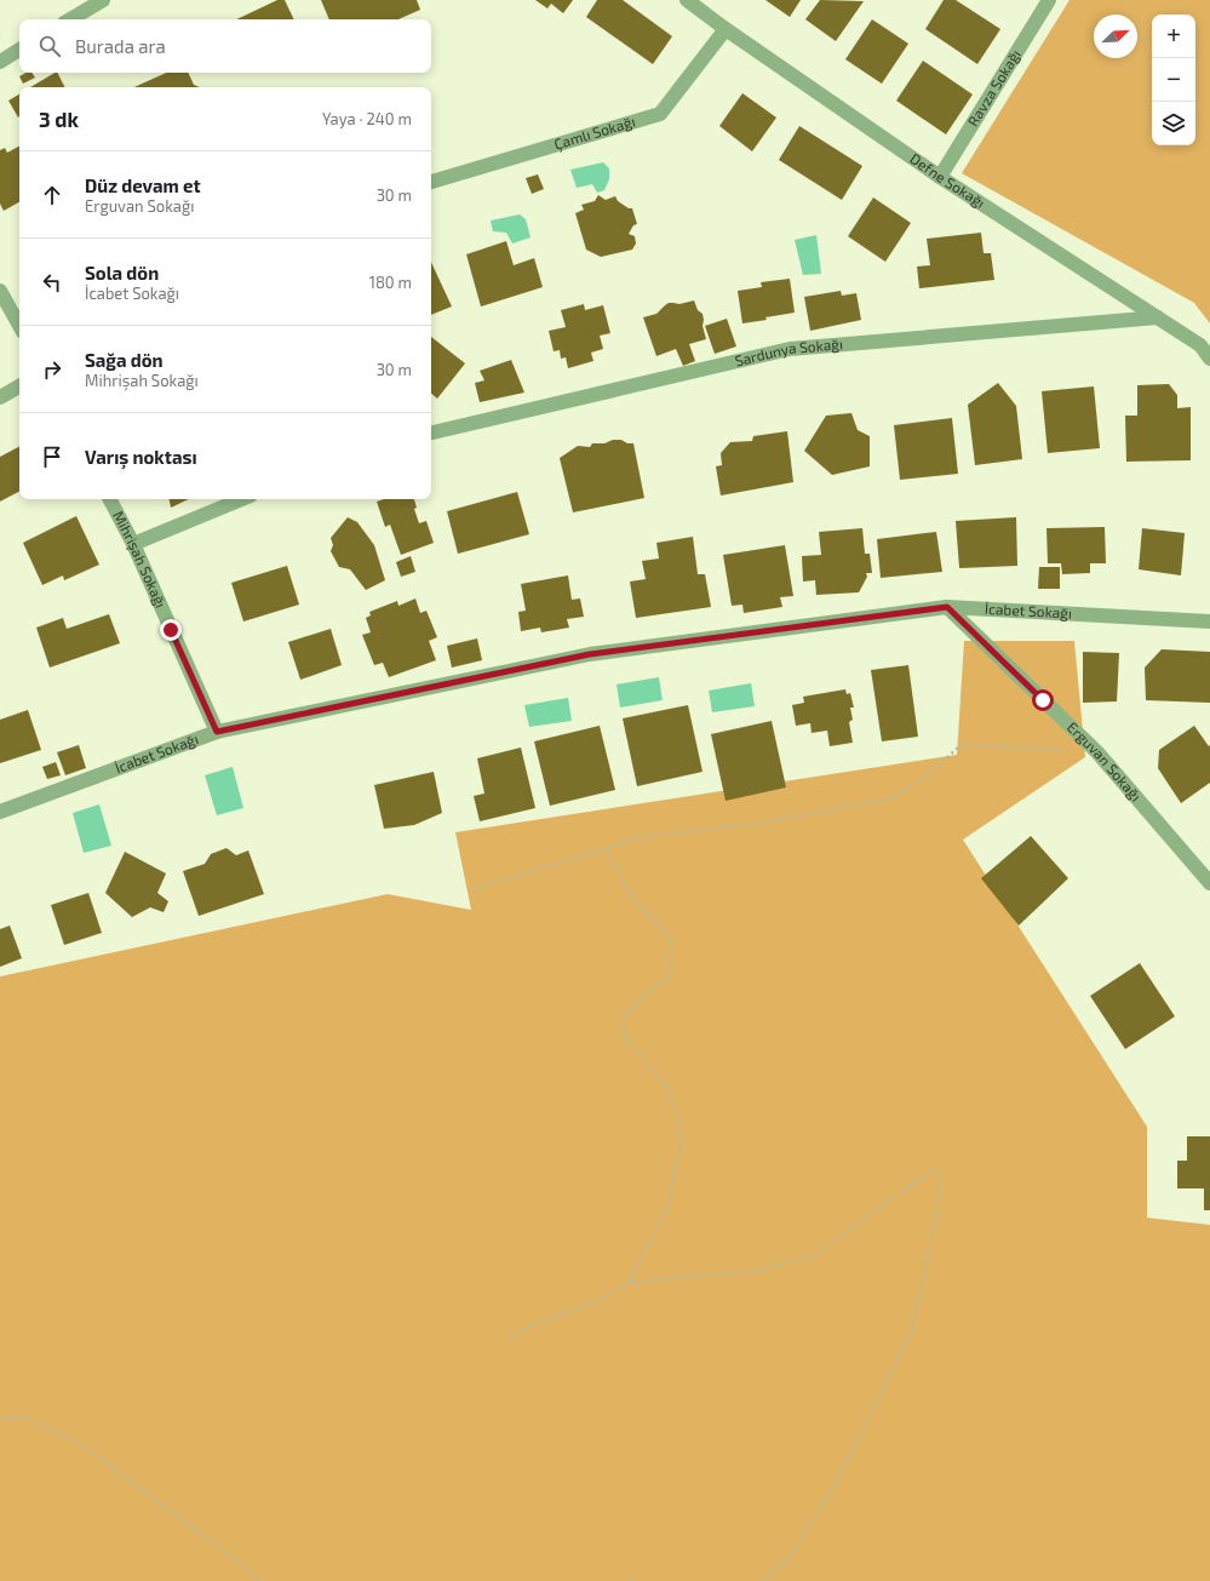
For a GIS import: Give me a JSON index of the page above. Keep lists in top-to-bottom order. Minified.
{"streets":{"street":["Ravza Sokağı","Çamlı Sokağı","Defne Sokağı","Sardunya Sokağı","Mihrişah Sokağı","İcabet Sokağı","Erguvan Sokağı"]},"crossings":[["Ravza Sokağı","Defne Sokağı"],["Çamlı Sokağı","Defne Sokağı"],["Defne Sokağı","Sardunya Sokağı"],["Mihrişah Sokağı","İcabet Sokağı"],["İcabet Sokağı","Erguvan Sokağı"]],"north":"top right","page":{"map_buttons":["+","−"],"search":"Burada ara","heading":["3 dk","Yaya · 240 m"],"list":[["Düz devam et","Erguvan Sokağı","30 m"],["Sola dön","İcabet Sokağı","180 m"],["Sağa dön","Mihrişah Sokağı","30 m"],"Varış noktası"]}}
